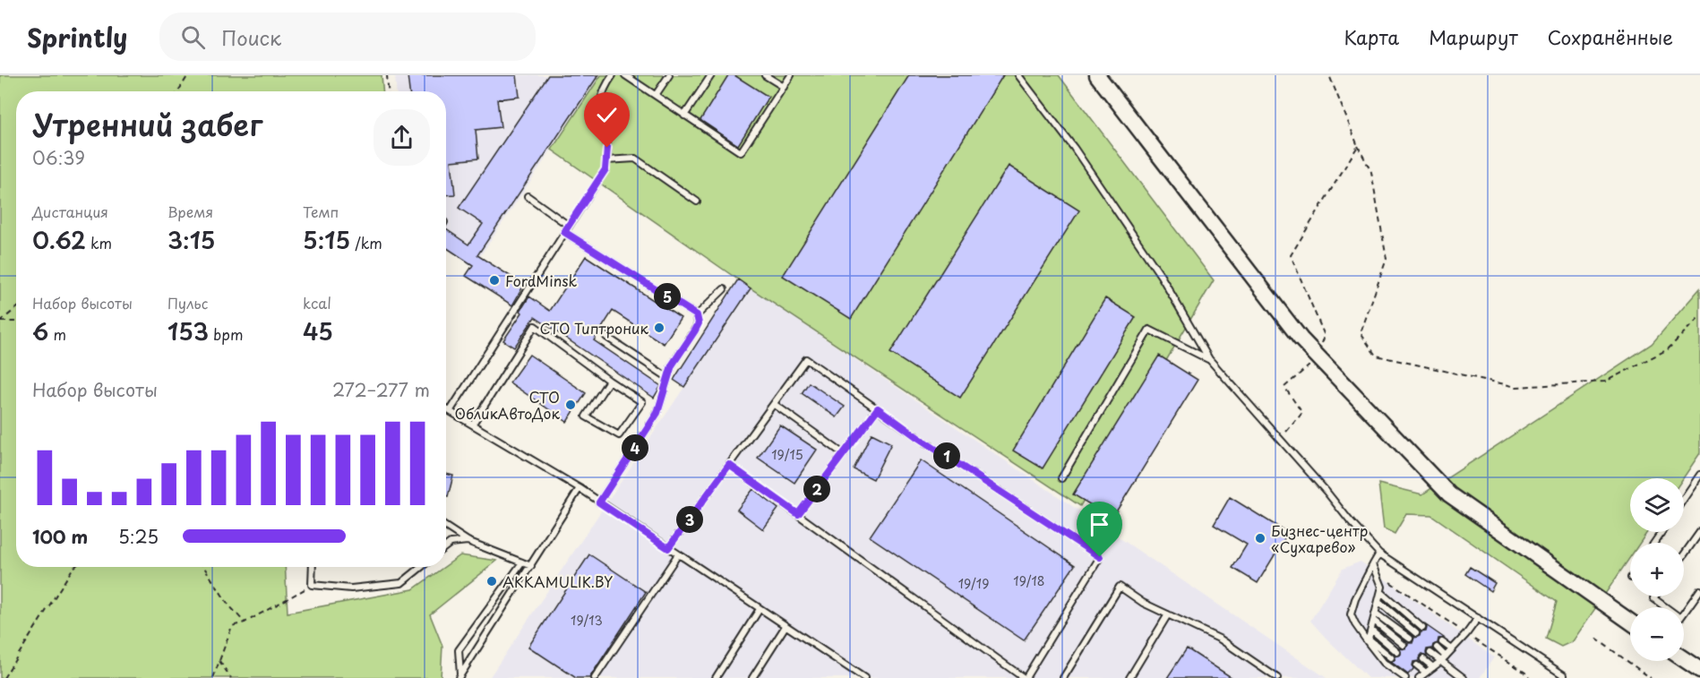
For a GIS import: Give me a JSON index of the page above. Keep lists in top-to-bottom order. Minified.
{"places":["FordMinsk","СТО Типтроник","СТО ОбликАвтоДок","Бизнес-центр «Сухарево»","AKKAMULIK.BY"],"house_numbers":["19/15","19/18","19/19","19/13"],"page":{"header":"Sprintly","search":"Поиск","nav":["Карта","Маршрут","Сохранённые"],"heading":["Утренний забег","06:39"],"stats":[["Дистанция","0.62 km"],["Время","3:15"],["Темп","5:15 /km"],["Набор высоты","6 m"],["Пульс","153 bpm"],["kcal","45"]],"pins":["5","4","1","2","3"],"chart":["Набор высоты","272–277 m"],"map_buttons":["+","−"],"list":[{"name":"100 m","note":"5:25"}]}}
